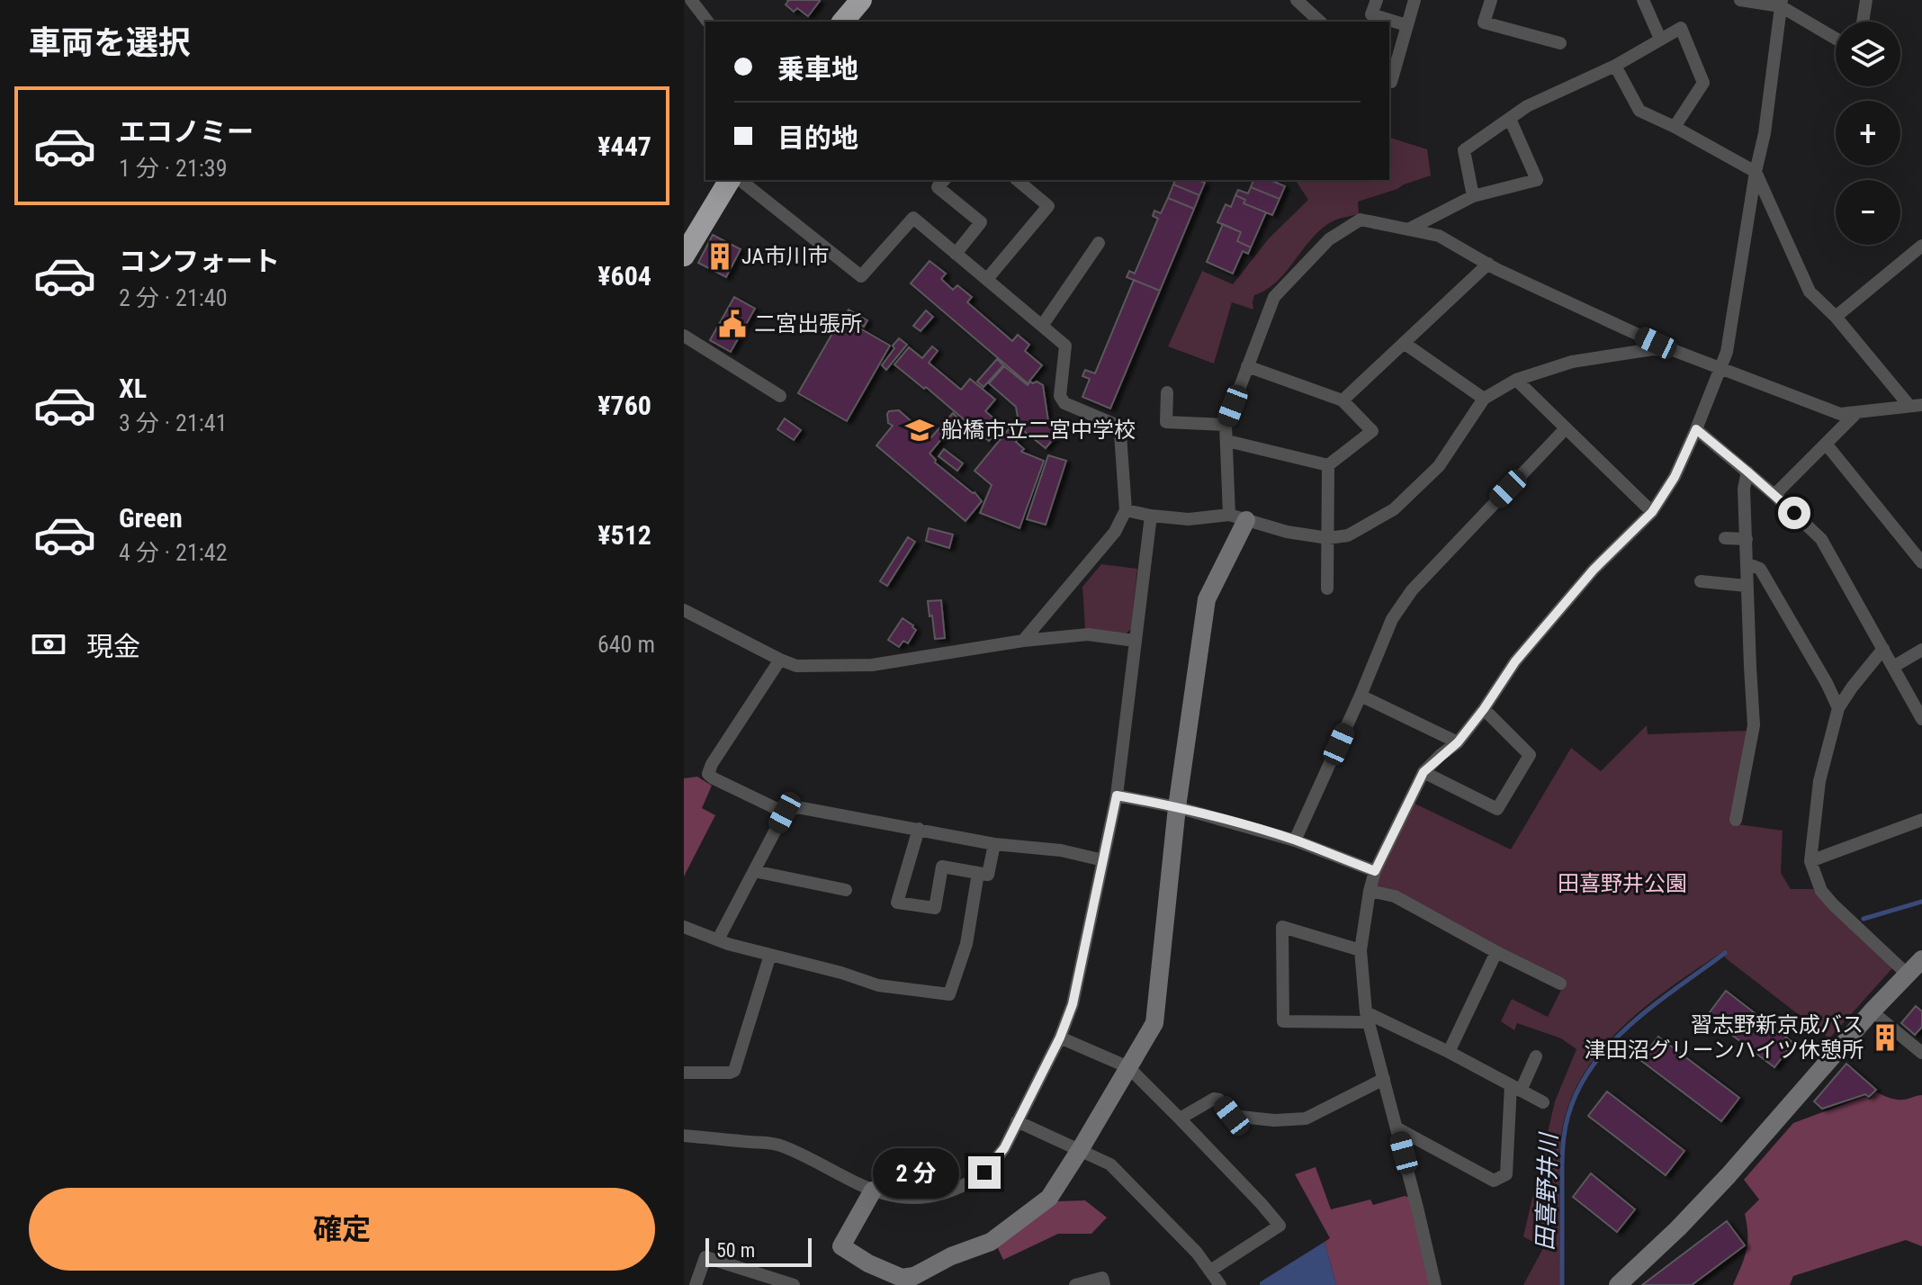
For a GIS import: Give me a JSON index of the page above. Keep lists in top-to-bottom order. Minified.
{"water":["田喜野井川"],"parks":["田喜野井公園"],"places":{"building":["JA市川市","習志野新京成バス 津田沼グリーンハイツ休憩所"],"public building":["二宮出張所"],"school or university":["船橋市立二宮中学校"]},"scale_bar":"50 m","page":{"heading":"車両を選択","map_buttons":["+","−"],"banner":["乗車地","目的地"],"list":[{"name":"エコノミー","note":"1 分 · 21:39","value":"¥447"},{"name":"コンフォート","note":"2 分 · 21:40","value":"¥604"},{"name":"XL","note":"3 分 · 21:41","value":"¥760"},{"name":"Green","note":"4 分 · 21:42","value":"¥512"}],"pay":["現金","640 m"],"bubble":"2 分","buttons":"確定","scale":"50 m"}}
